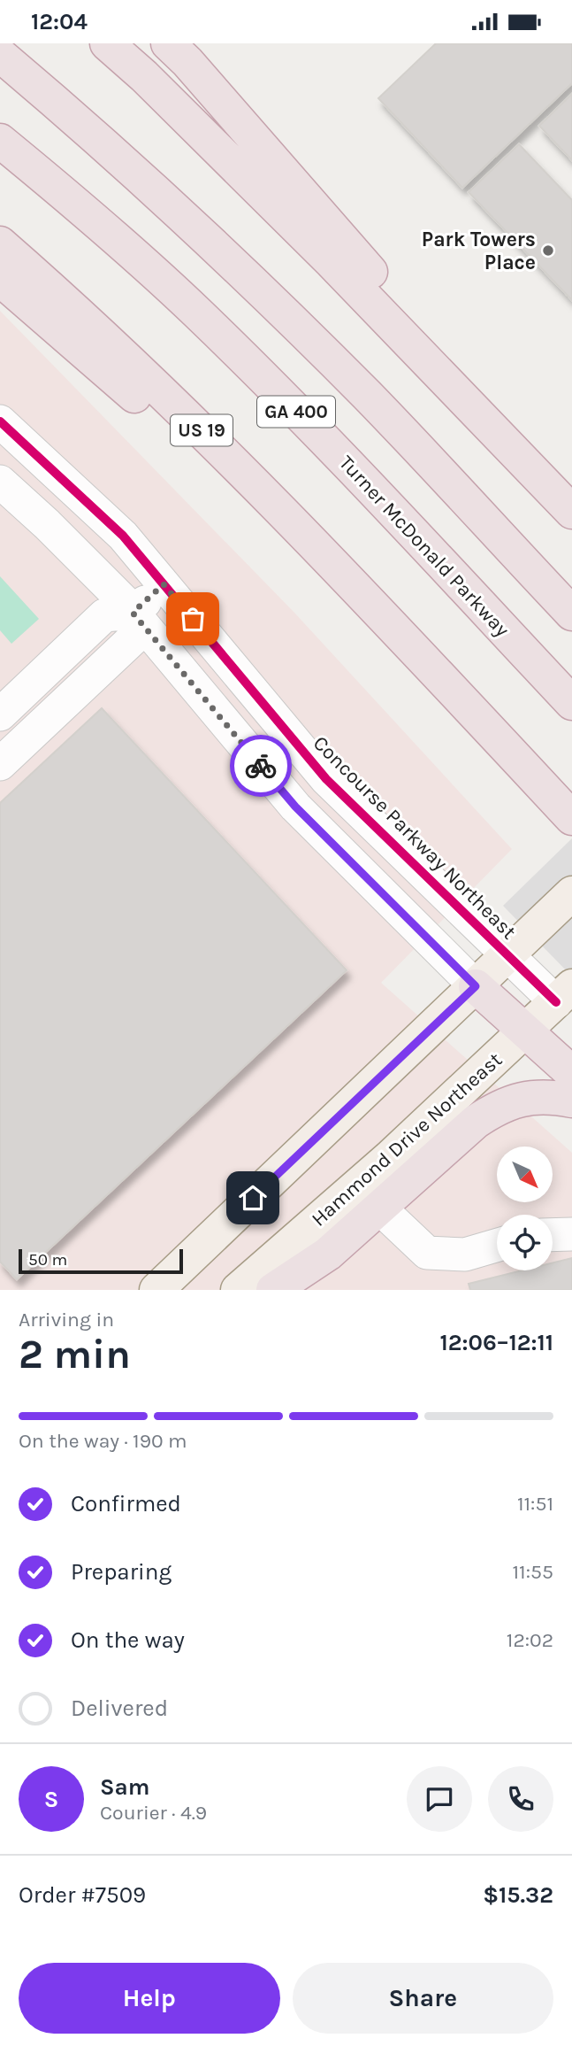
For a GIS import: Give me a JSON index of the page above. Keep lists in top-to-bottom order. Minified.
{"streets":{"highway":["GA 400","US 19","Turner McDonald Parkway"],"main road":["Hammond Drive Northeast"],"street":["Concourse Parkway Northeast"]},"crossings":[["Concourse Parkway Northeast","Hammond Drive Northeast"]],"places":["Park Towers Place"],"scale_bar":"50 m","north":"bottom right","page":{"status":"12:04","scale":"50 m","heading":["2 min","Arriving in","12:06–12:11"],"panel":["Sam","Courier · 4.9","Order #7509","$15.32"],"bar":"On the way · 190 m","list":[["Confirmed","11:51"],["Preparing","11:55"],["On the way","12:02"],"Delivered"],"round":"S","buttons":["Help","Share"]}}
